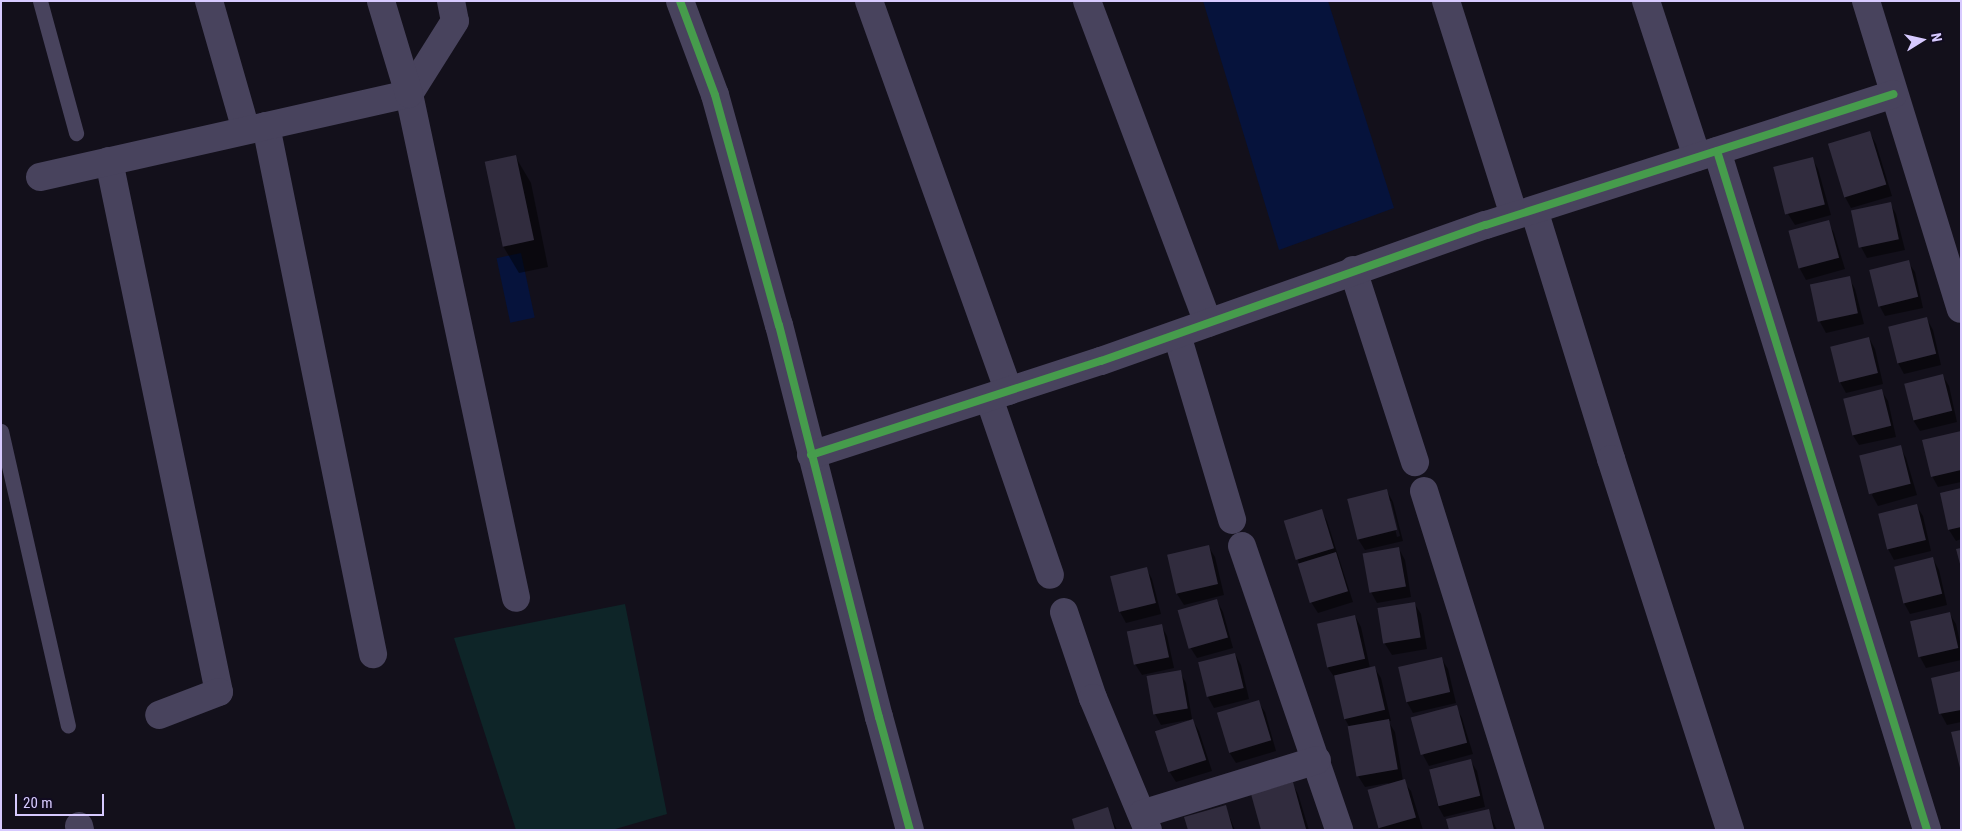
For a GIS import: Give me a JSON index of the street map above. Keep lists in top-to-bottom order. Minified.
{"scale_bar":"20 m","north":"right"}
